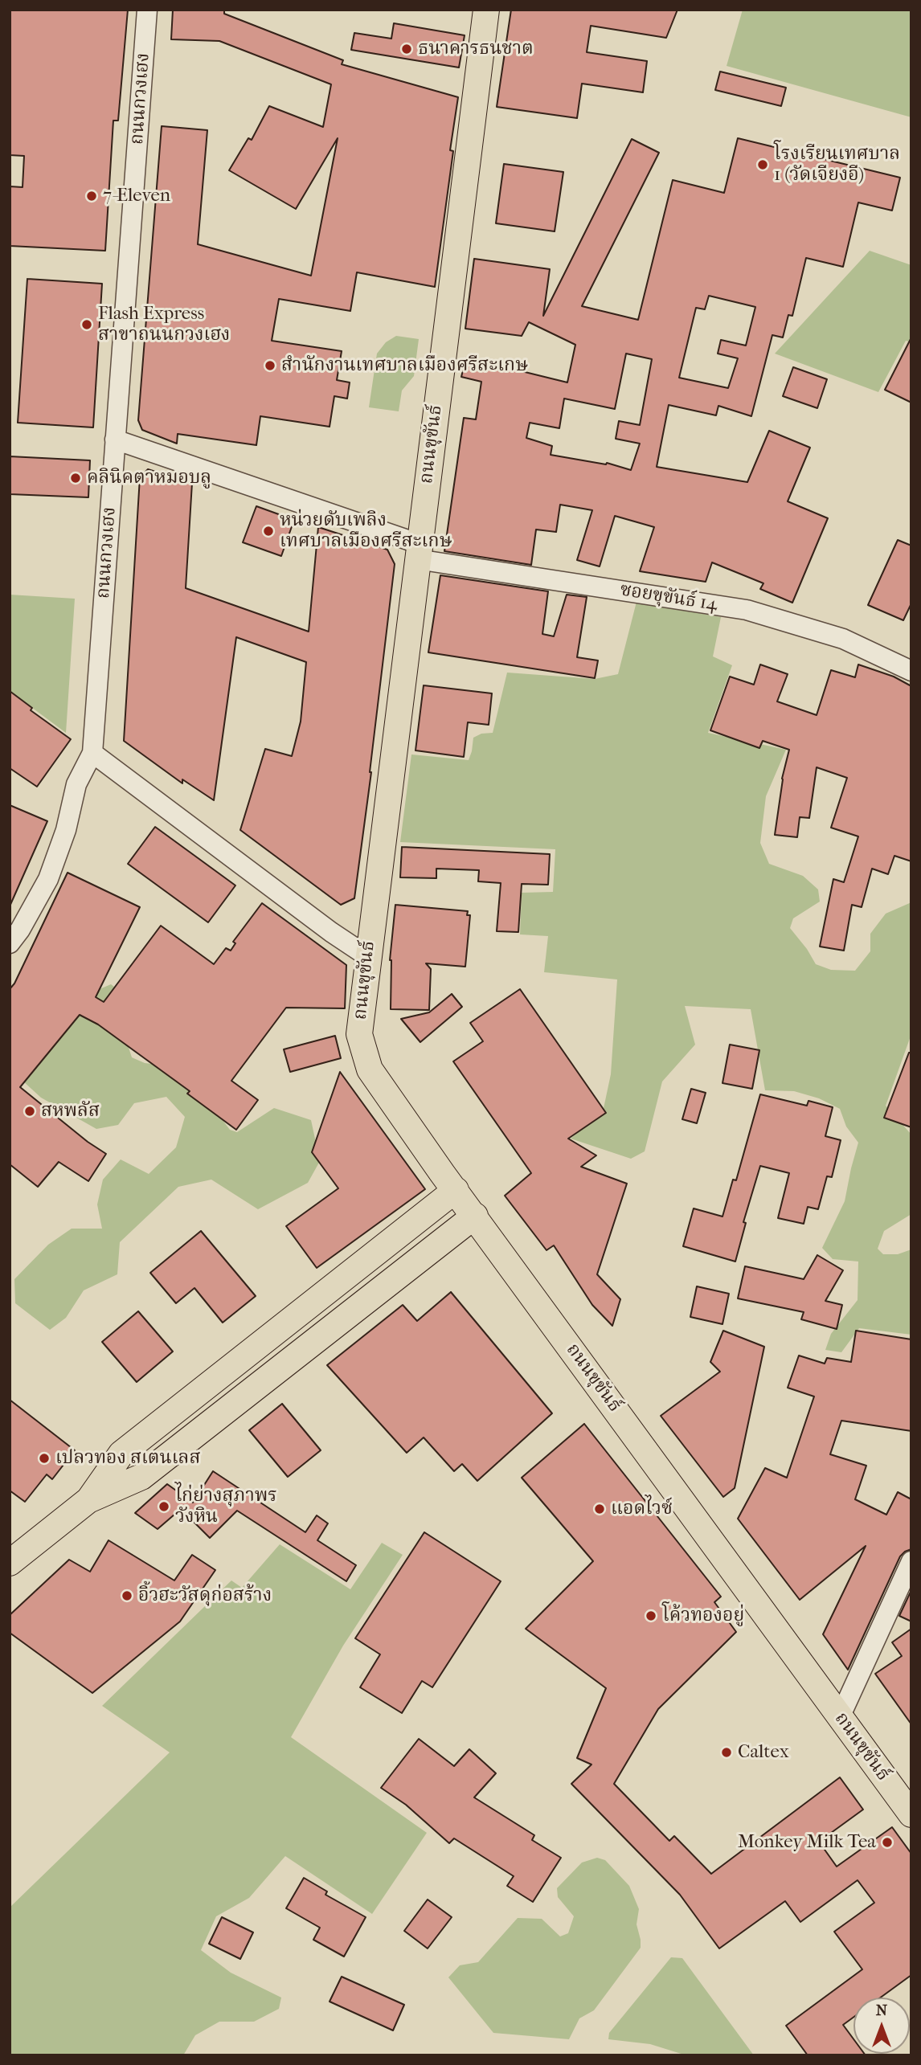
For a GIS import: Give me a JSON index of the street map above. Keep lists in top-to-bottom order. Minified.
{"streets":{"main road":["ถนนขุขันธ์"],"street":["ถนนกวงเฮง","ซอยขุขันธ์ 14"]},"crossings":[["ถนนกวงเฮง","ซอยขุขันธ์ 14"],["ถนนขุขันธ์","ซอยขุขันธ์ 14"]],"places":["ธนาคารธนชาต","โรงเรียนเทศบาล 1 (วัดเจียงอี)","7-Eleven","Flash Express สาขาถนนกวงเฮง","สำนักงานเทศบาลเมืองศรีสะเกษ","คลินิคตาหมอบลู","หน่วยดับเพลิง เทศบาลเมืองศรีสะเกษ","สหพลัส","เปลวทอง สเตนเลส","ไก่ย่างสุภาพร วังหิน","แอดไวซ์","อิ้วฮะวัสดุก่อสร้าง","โค้วทองอยู่","Caltex","Monkey Milk Tea"],"north":"top"}
